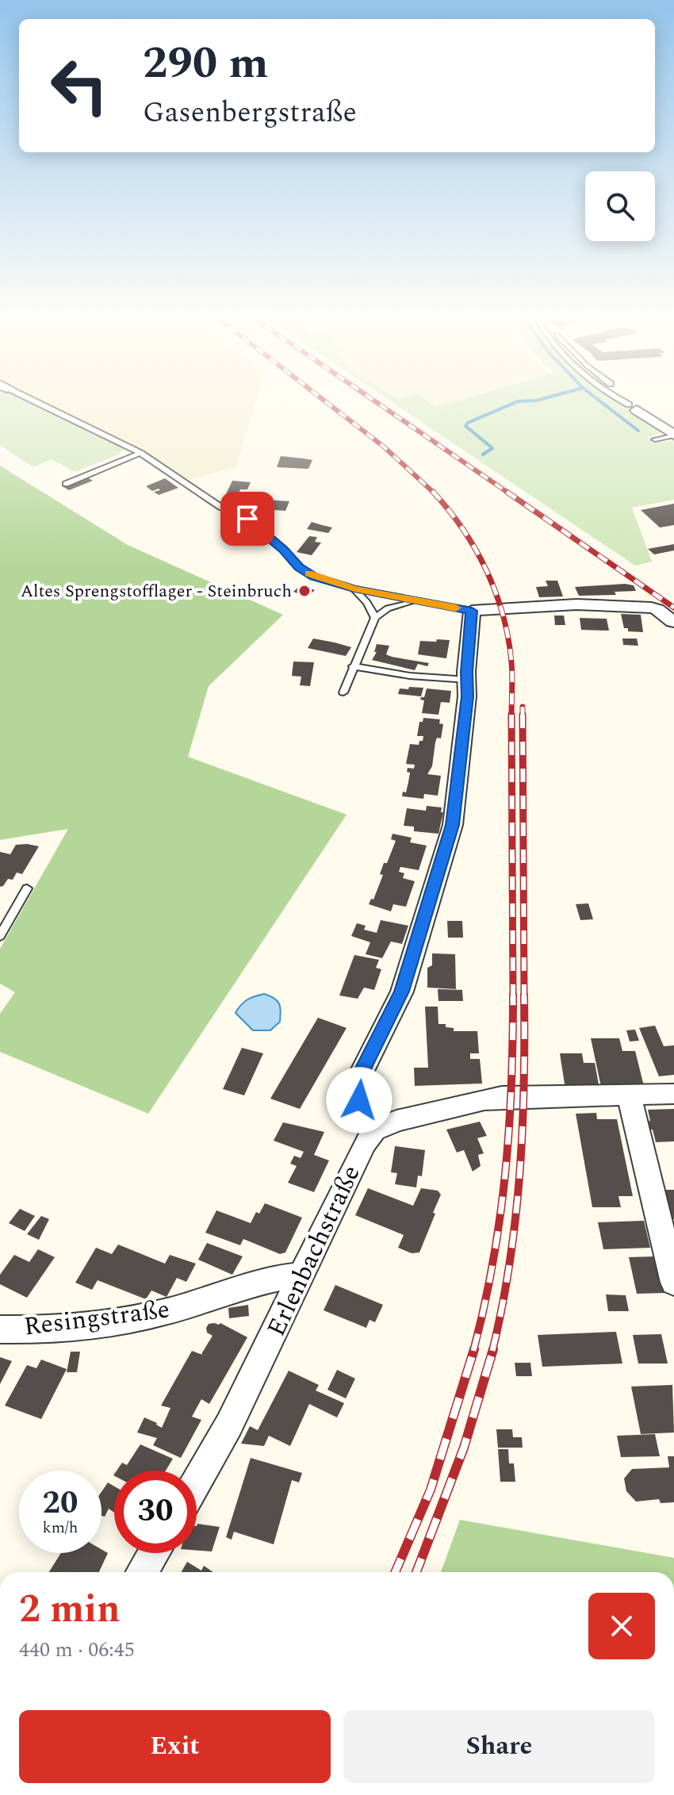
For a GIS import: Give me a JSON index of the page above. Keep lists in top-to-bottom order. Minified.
{"streets":{"street":["Erlenbachstraße","Resingstraße"]},"crossings":[["Erlenbachstraße","Resingstraße"]],"places":["Altes Sprengstofflager - Steinbruch"],"page":{"turn":["290 m","Gasenbergstraße"],"speed":"20 km/h","limit":"30","heading":["2 min","440 m · 06:45"],"buttons":["Exit","Share"]}}
